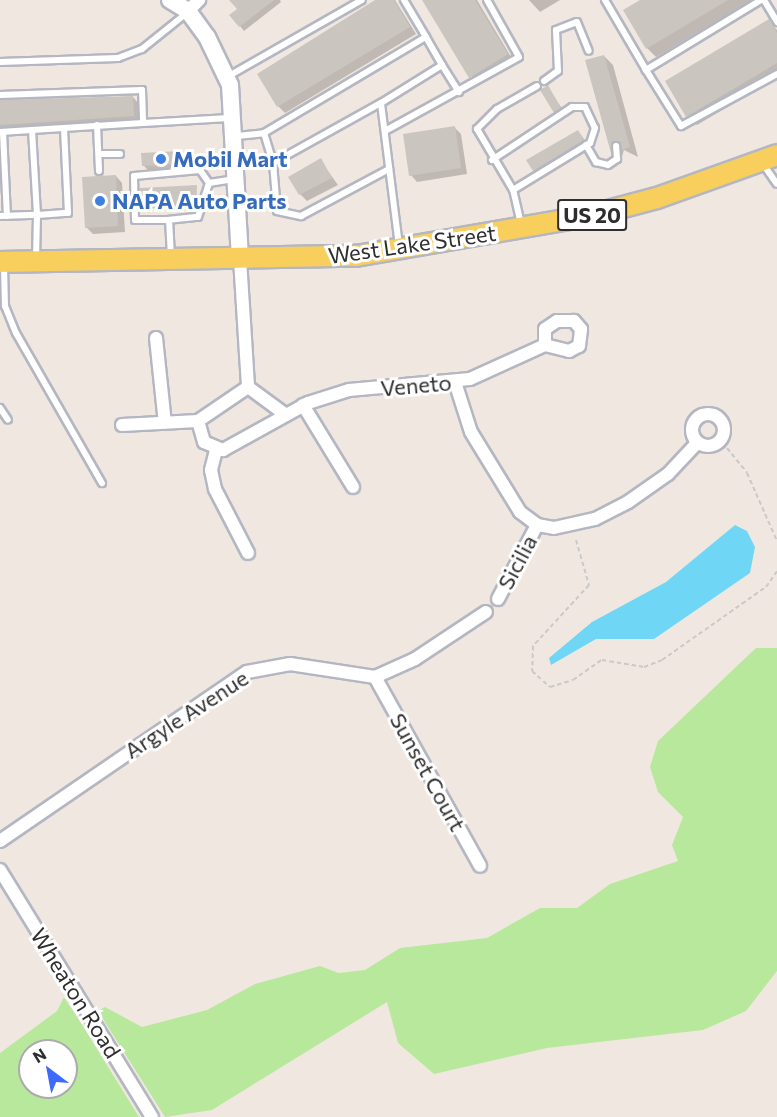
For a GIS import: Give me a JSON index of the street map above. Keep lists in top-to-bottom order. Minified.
{"streets":{"main road":["US 20","West Lake Street"],"street":["Veneto","Sicilia","Argyle Avenue","Sunset Court","Wheaton Road"]},"crossings":[["Argyle Avenue","Sunset Court"]],"places":["Mobil Mart","NAPA Auto Parts"],"north":"top left"}
